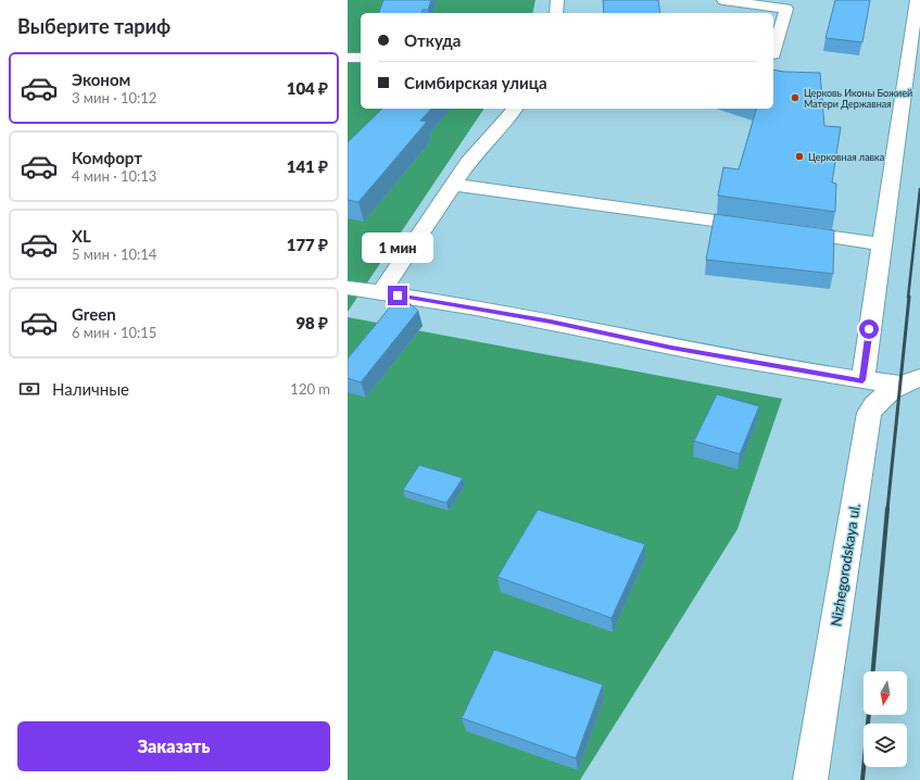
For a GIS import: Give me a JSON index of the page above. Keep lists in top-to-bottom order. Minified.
{"streets":{"street":["Nizhegorodskaya ul."]},"places":["Церковь Иконы Божией Матери Державная","Церковная лавка"],"north":"bottom","page":{"heading":"Выберите тариф","banner":["Откуда","Симбирская улица"],"list":[{"name":"Эконом","note":"3 мин · 10:12","value":"104 ₽"},{"name":"Комфорт","note":"4 мин · 10:13","value":"141 ₽"},{"name":"XL","note":"5 мин · 10:14","value":"177 ₽"},{"name":"Green","note":"6 мин · 10:15","value":"98 ₽"}],"bubble":"1 мин","pay":["Наличные","120 m"],"buttons":"Заказать"}}
